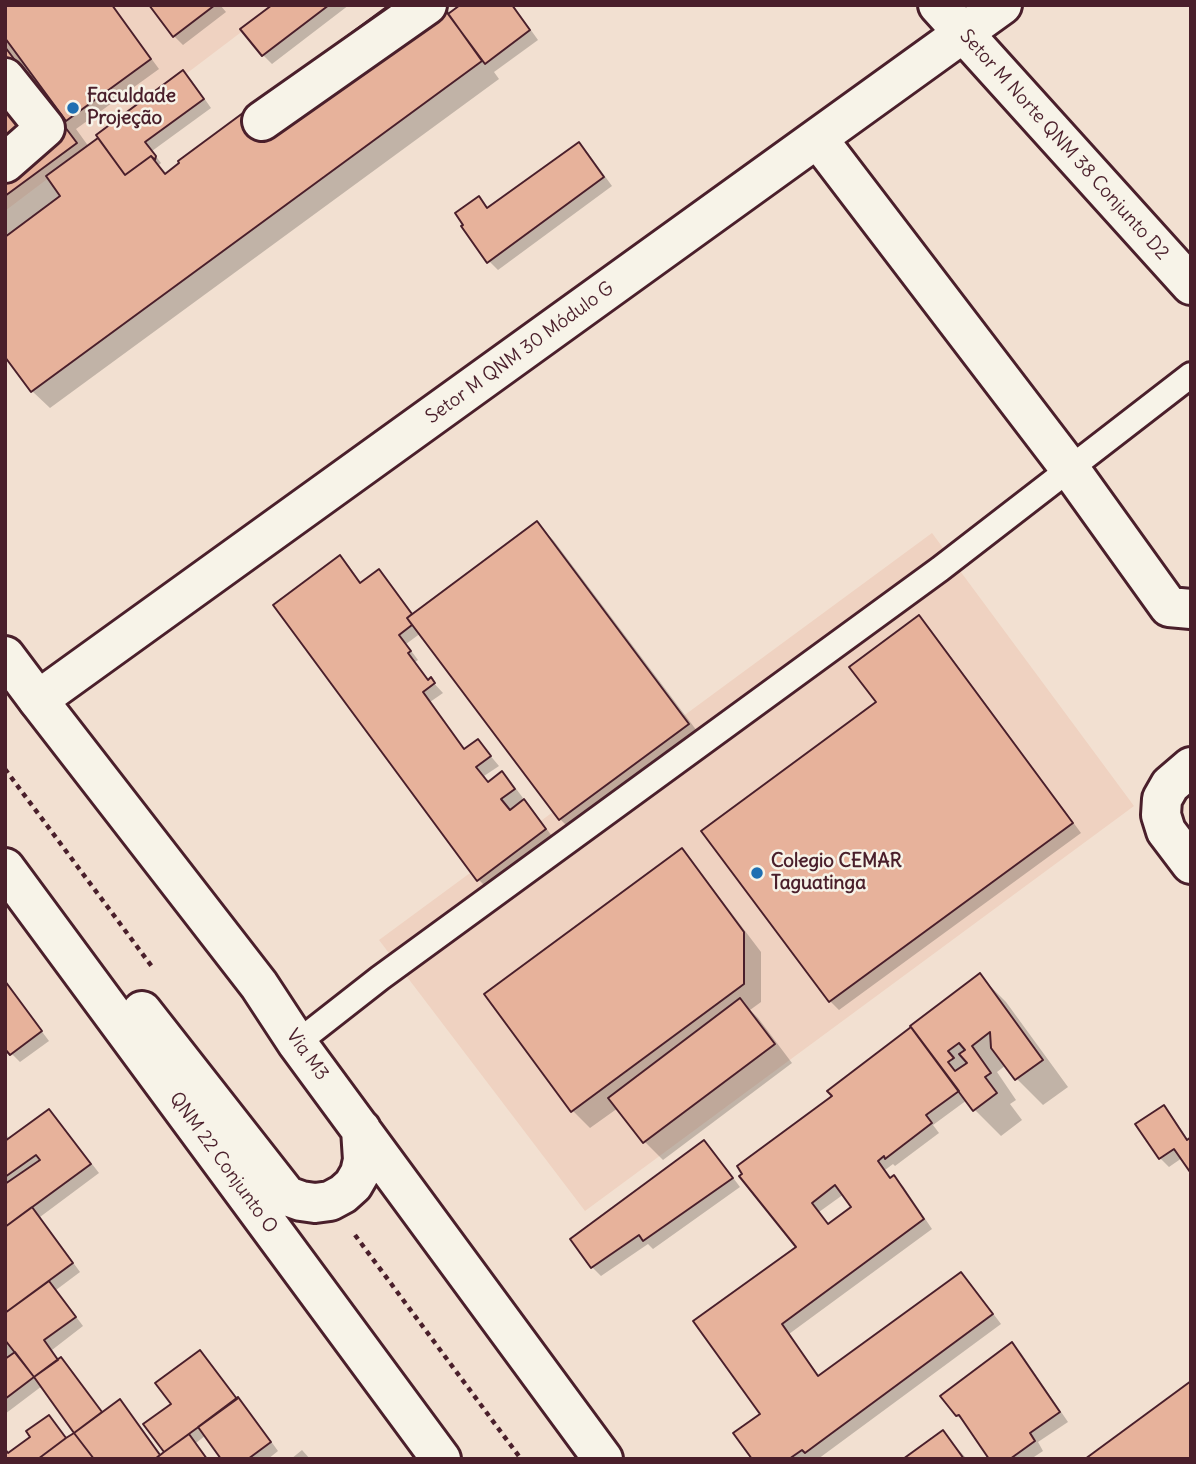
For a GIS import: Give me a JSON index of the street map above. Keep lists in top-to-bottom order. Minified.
{"streets":{"street":["Setor M Norte QNM 38 Conjunto D2","Setor M QNM 30 Módulo G","Via M3","QNM 22 Conjunto O"]},"crossings":[["Setor M Norte QNM 38 Conjunto D2","Setor M QNM 30 Módulo G"],["Setor M QNM 30 Módulo G","Via M3"]],"places":["Faculdade Projeção","Colegio CEMAR Taguatinga"]}
